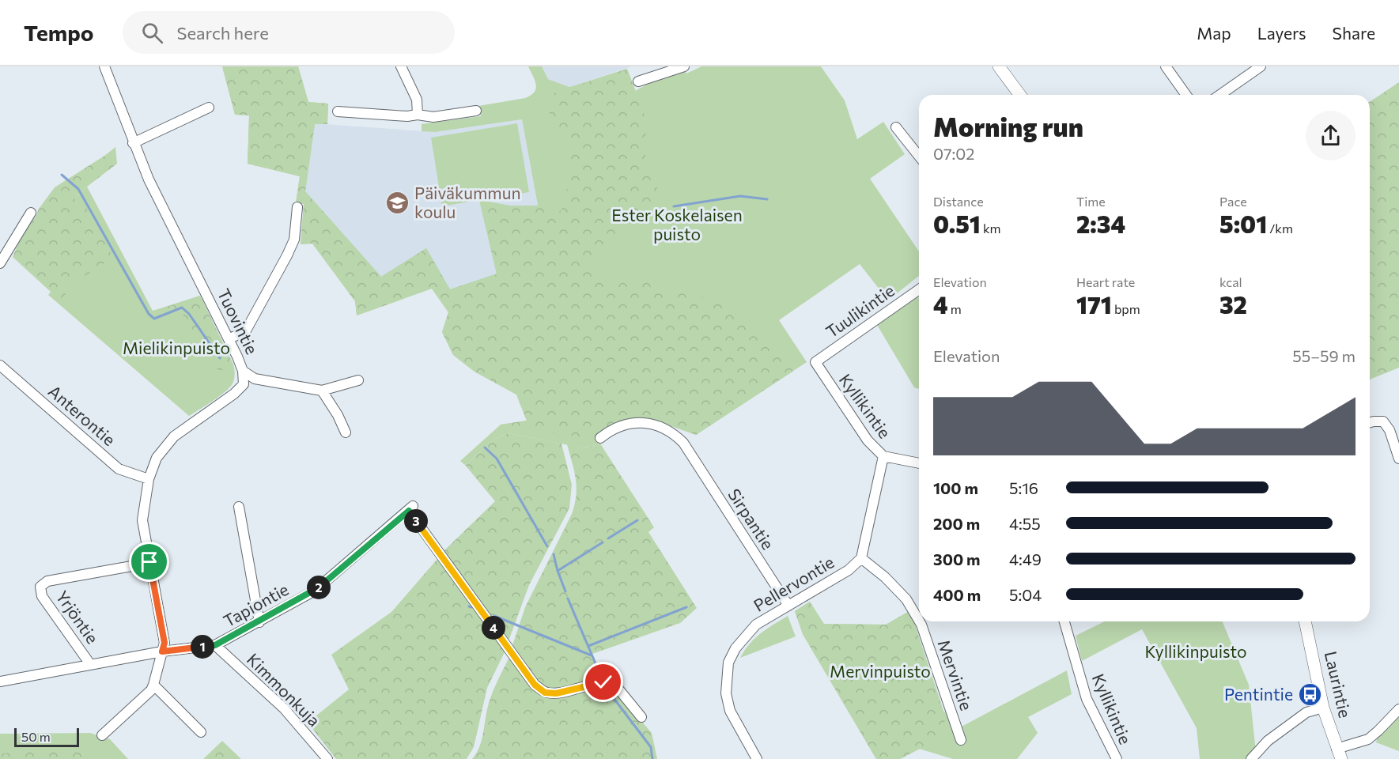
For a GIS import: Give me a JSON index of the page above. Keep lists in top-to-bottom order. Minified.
{"streets":{"street":["Tuulikintie","Tuovintie","Kyllikintie","Anterontie","Sirpantie","Pellervontie","Tapiontie","Yrjöntie","Mervintie","Laurintie","Kimmonkuja"]},"crossings":[["Tuulikintie","Kyllikintie"],["Tuovintie","Anterontie"],["Tuovintie","Tapiontie"],["Tuovintie","Yrjöntie"],["Sirpantie","Pellervontie"],["Pellervontie","Mervintie"],["Tapiontie","Yrjöntie"],["Tapiontie","Kimmonkuja"]],"parks":["Ester Koskelaisen puisto","Mielikinpuisto","Kyllikinpuisto","Mervinpuisto"],"places":{"school or university":["Päiväkummun koulu"],"bus stop":["Pentintie"]},"scale_bar":"50 m","page":{"header":"Tempo","search":"Search here","nav":["Map","Layers","Share"],"heading":["Morning run","07:02"],"stats":[["Distance","0.51 km"],["Time","2:34"],["Pace","5:01 /km"],["Elevation","4 m"],["Heart rate","171 bpm"],["kcal","32"]],"chart":["Elevation","55–59 m"],"list":[{"name":"100 m","note":"5:16"},{"name":"200 m","note":"4:55"},{"name":"300 m","note":"4:49"},{"name":"400 m","note":"5:04"}],"pins":["3","2","4","1"],"scale":"50 m"}}
